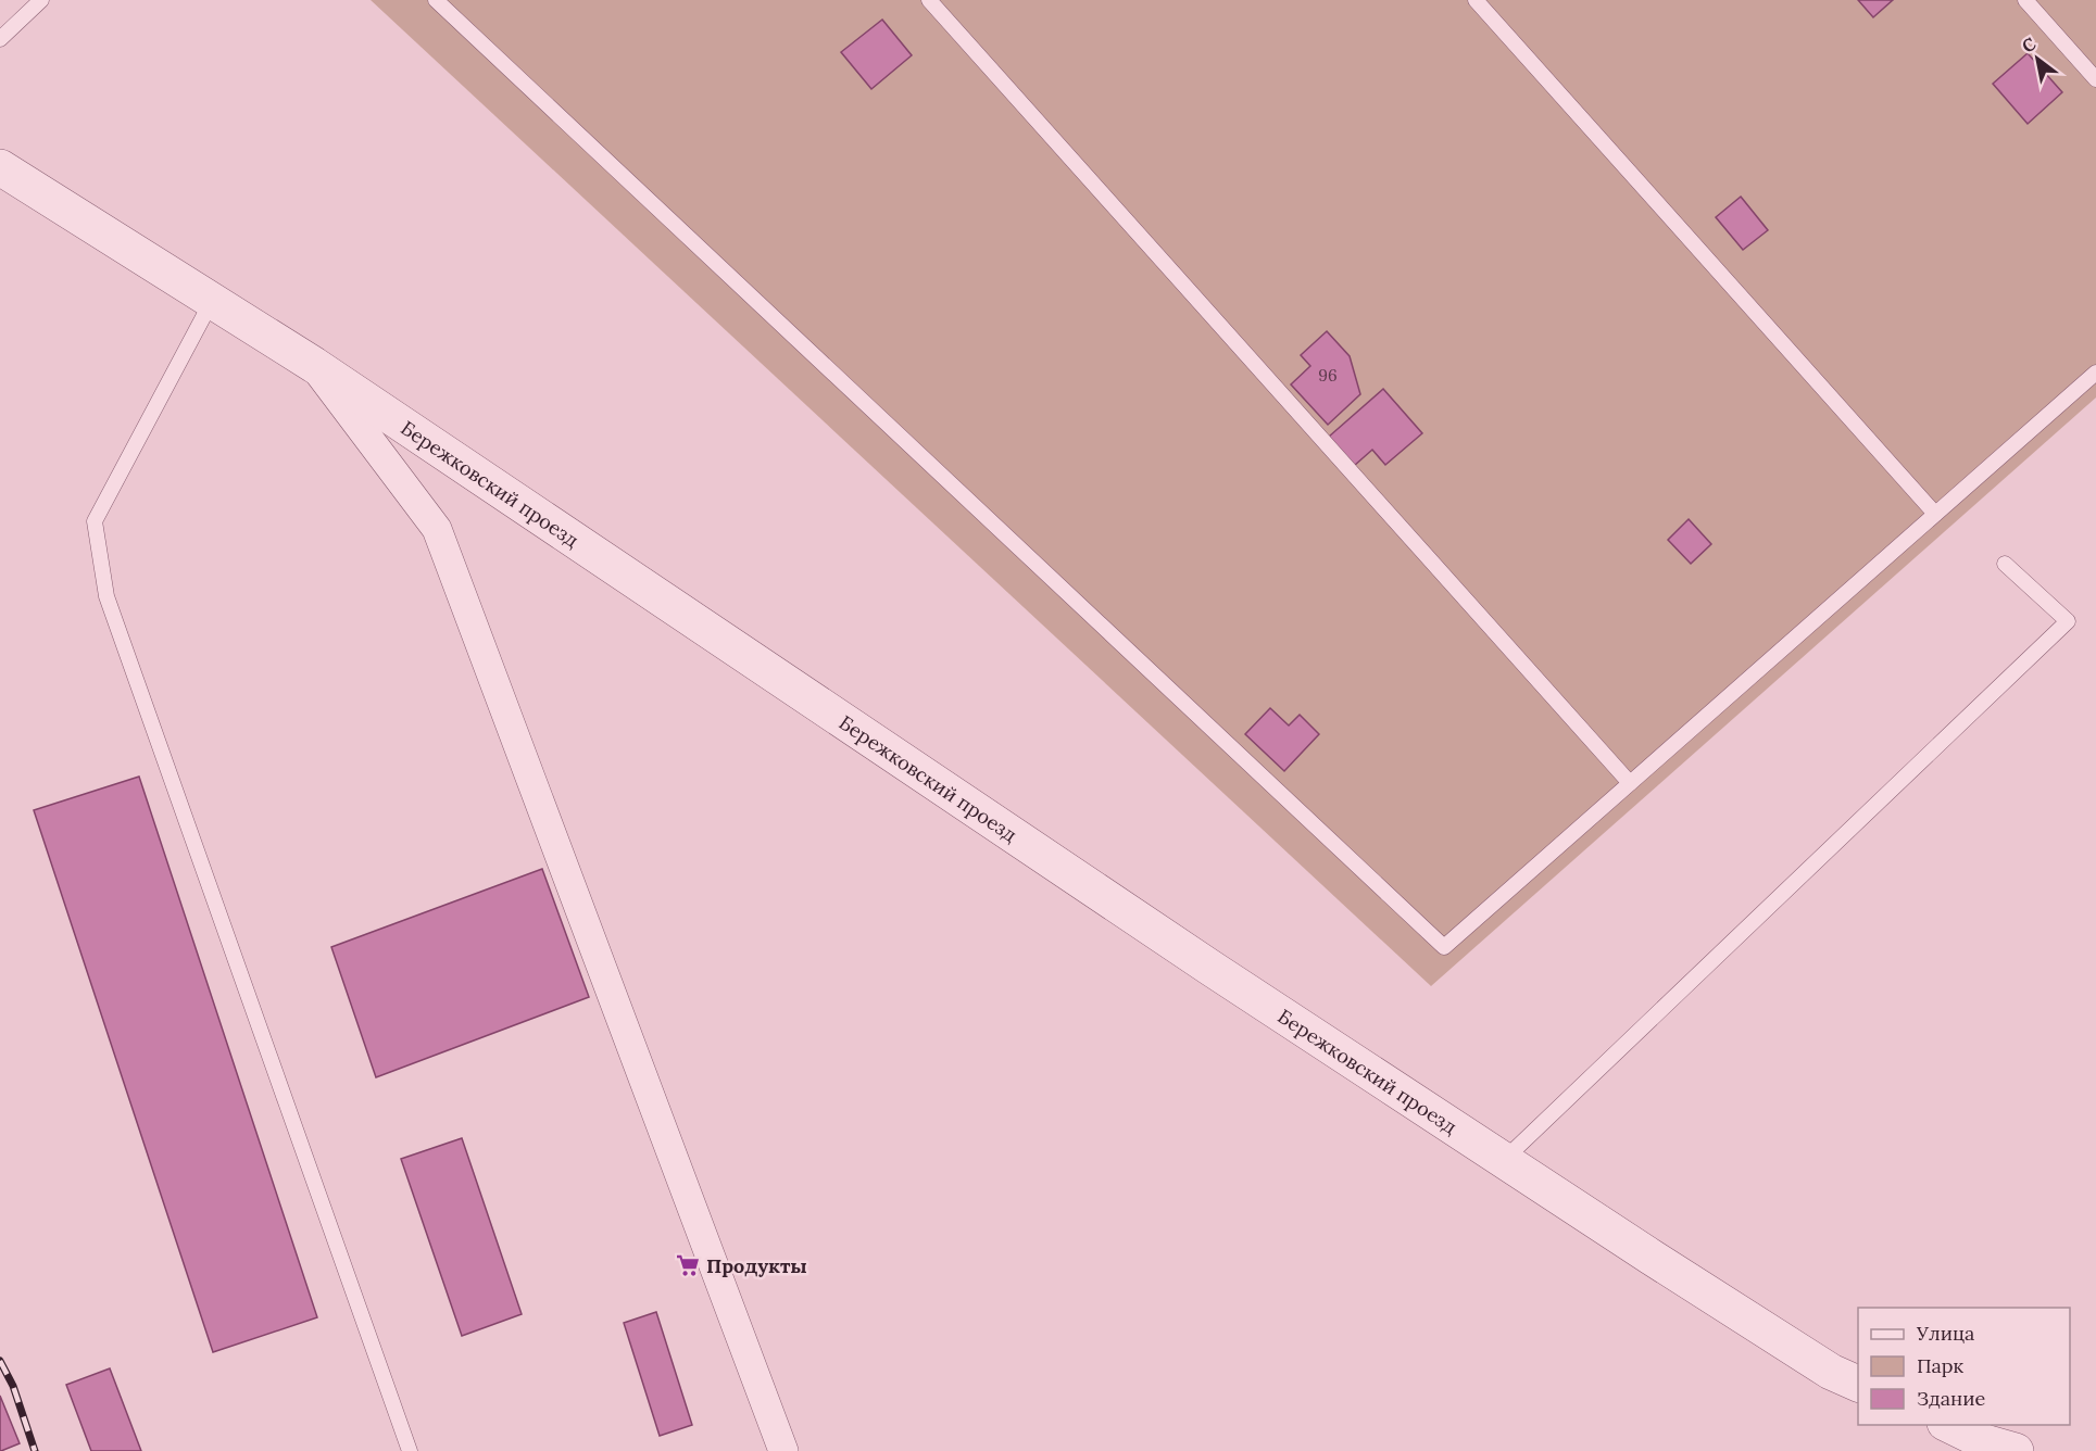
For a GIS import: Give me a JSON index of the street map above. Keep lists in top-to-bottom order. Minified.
{"streets":{"street":["Бережковский проезд"]},"places":{"supermarket":["Продукты"]},"house_numbers":["96"],"legend":["Улица","Парк","Здание"],"north":"top left"}
